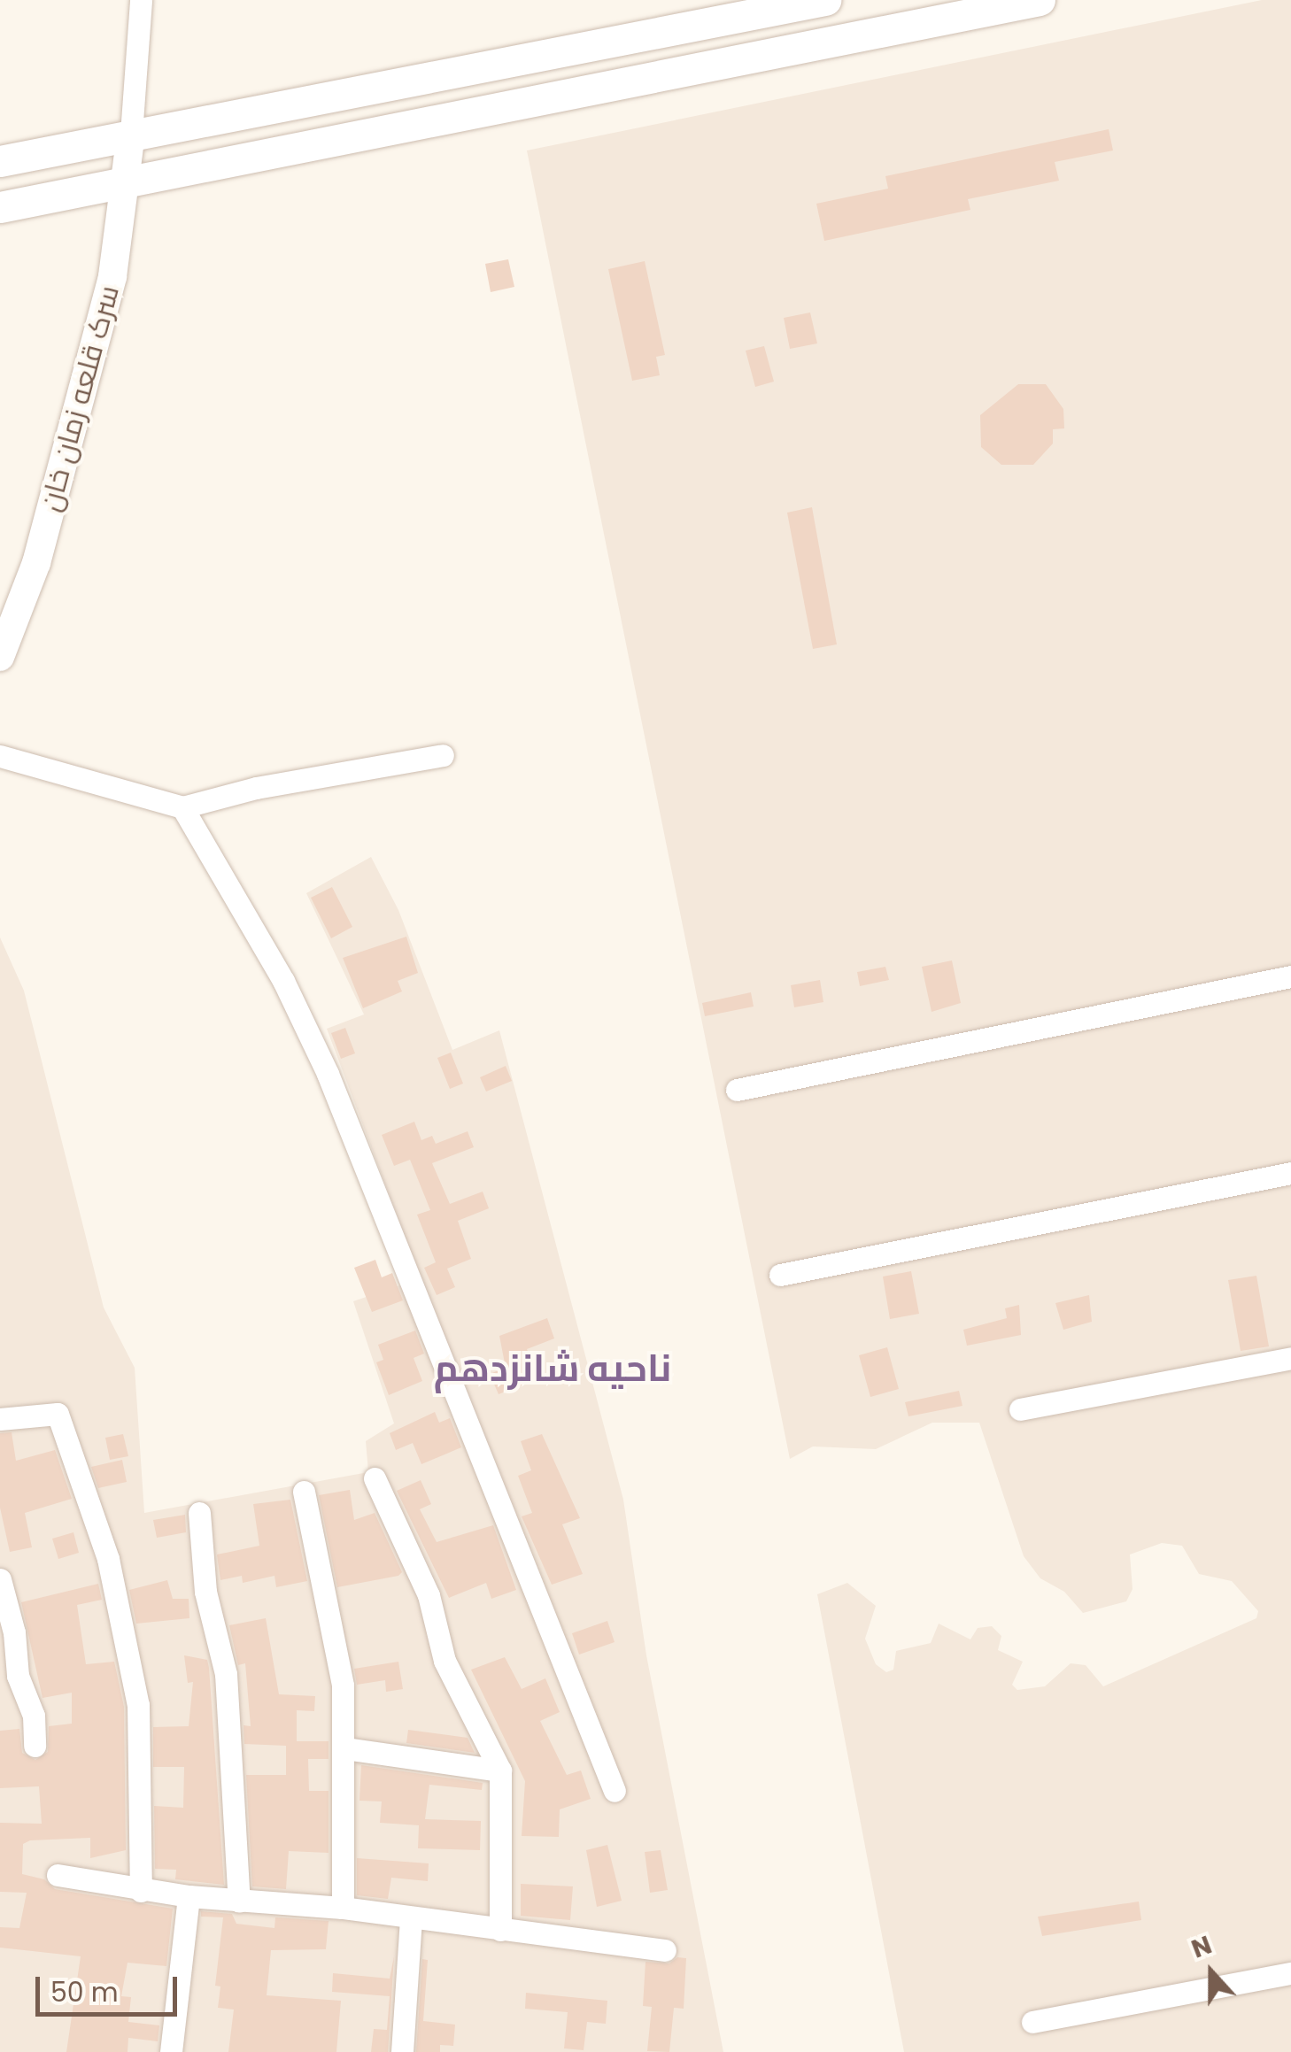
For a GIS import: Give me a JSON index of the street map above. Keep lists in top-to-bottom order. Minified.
{"streets":{"street":["سرک قلعه زمان خان"]},"districts":["ناحیه شانزدهم"],"scale_bar":"50 m","north":"top"}
